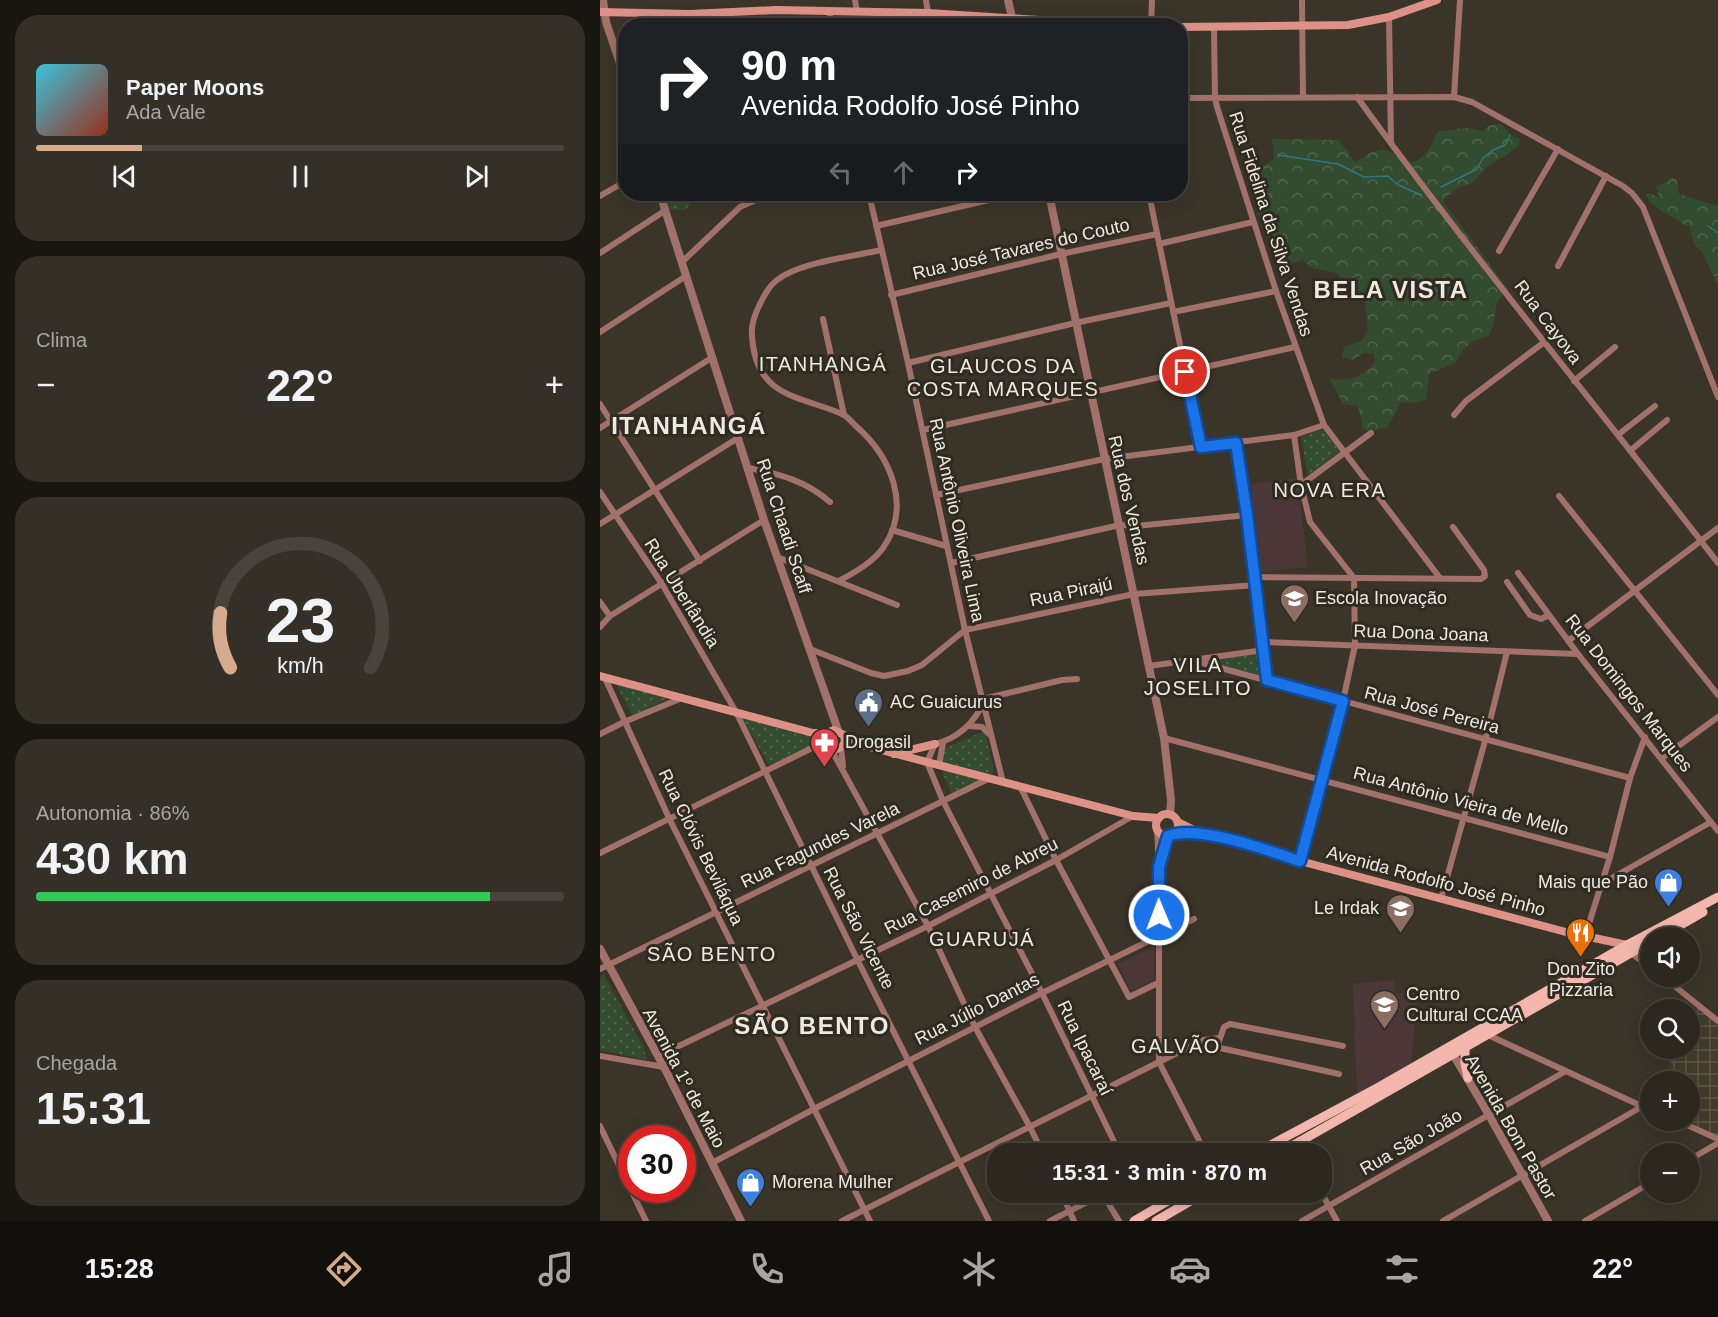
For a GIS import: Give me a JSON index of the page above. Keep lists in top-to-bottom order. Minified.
{"streets":{"main road":["Avenida Rodolfo José Pinho"],"street":["Rua Fidelina da Silva Vendas","Rua José Tavares do Couto","Rua Cayova","Rua dos Vendas","Rua Antônio Oliveira Lima","Rua Chaadi Scaff","Rua Pirajú","Rua Uberlândia","Rua Dona Joana","Rua Domingos Marques","Rua José Pereira","Rua Antônio Vieira de Mello","Rua Fagundes Varela","Rua Clóvis Beviláqua","Rua Casemiro de Abreu","Rua São Vicente","Rua Júlio Dantas","Rua Ipacaraí","Avenida 1º de Maio","Avenida Bom Pastor","Rua São João"]},"crossings":[["Rua José Tavares do Couto","Rua dos Vendas"],["Rua José Tavares do Couto","Rua Antônio Oliveira Lima"],["Rua dos Vendas","Rua Pirajú"],["Rua dos Vendas","Rua Antônio Vieira de Mello"],["Rua Antônio Oliveira Lima","Rua Pirajú"],["Rua Uberlândia","Rua São Vicente"],["Rua Dona Joana","Rua Domingos Marques"],["Rua Fagundes Varela","Rua Clóvis Beviláqua"],["Rua Fagundes Varela","Rua São Vicente"],["Rua Fagundes Varela","Rua Ipacaraí"],["Rua Fagundes Varela","Avenida 1º de Maio"],["Rua Clóvis Beviláqua","Rua Casemiro de Abreu"],["Rua Clóvis Beviláqua","Rua Júlio Dantas"],["Rua Casemiro de Abreu","Rua São Vicente"],["Rua Casemiro de Abreu","Rua Ipacaraí"],["Rua Casemiro de Abreu","Avenida 1º de Maio"],["Rua São Vicente","Rua Júlio Dantas"],["Rua Júlio Dantas","Rua Ipacaraí"],["Rua Júlio Dantas","Avenida 1º de Maio"],["Avenida Bom Pastor","Rua São João"]],"districts":["BELA VISTA","ITANHANGÁ","GLAUCOS DA COSTA MARQUES","ITANHANGÁ","NOVA ERA","VILA JOSELITO","GUARUJÁ","SÃO BENTO","SÃO BENTO","GALVÃO"],"places":{"school or university":["Escola Inovação","Le Irdak","Centro Cultural CCAA"],"public building":["AC Guaicurus"],"pharmacy":["Drogasil"],"shop":["Mais que Pão","Morena Mulher"],"restaurant":["Don Zito Pizzaria"]},"page":{"turn":["90 m","Avenida Rodolfo José Pinho"],"song":["Paper Moons","Ada Vale"],"tile":["Clima",["Autonomia · 86%","430 km"],["Chegada","15:31"]],"heat":["−","22°","+"],"map_buttons":["+","−"],"limit":"30","trip":"15:31 · 3 min · 870 m","tabs":["15:28","22°"],"gauge":["23","km/h"]}}
